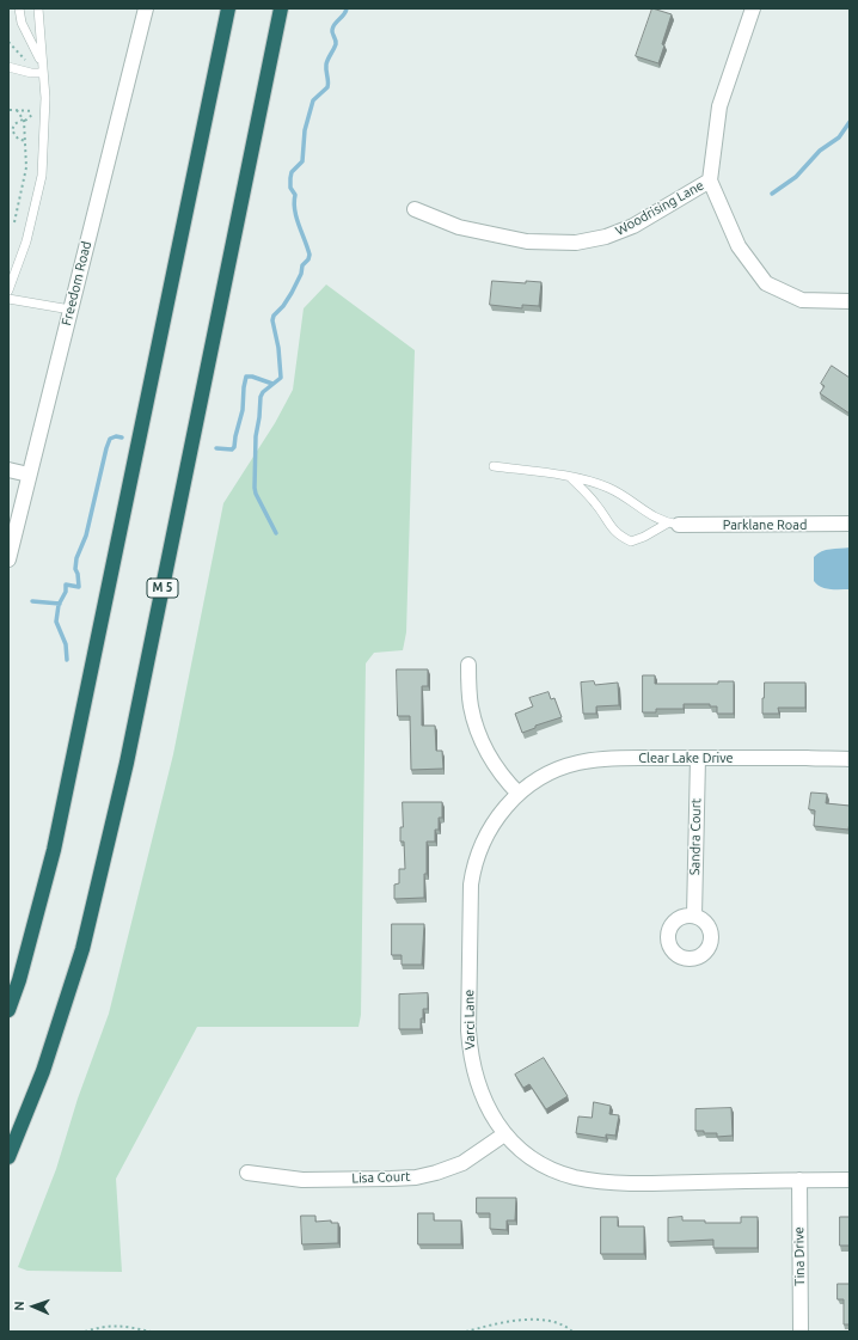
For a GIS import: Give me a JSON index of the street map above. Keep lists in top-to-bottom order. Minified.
{"streets":{"highway":["M 5"],"street":["Woodrising Lane","Freedom Road","Parklane Road","Clear Lake Drive","Sandra Court","Varci Lane","Lisa Court","Tina Drive"]},"crossings":[["Clear Lake Drive","Sandra Court"],["Clear Lake Drive","Varci Lane"],["Varci Lane","Lisa Court"],["Varci Lane","Tina Drive"]],"north":"left"}
